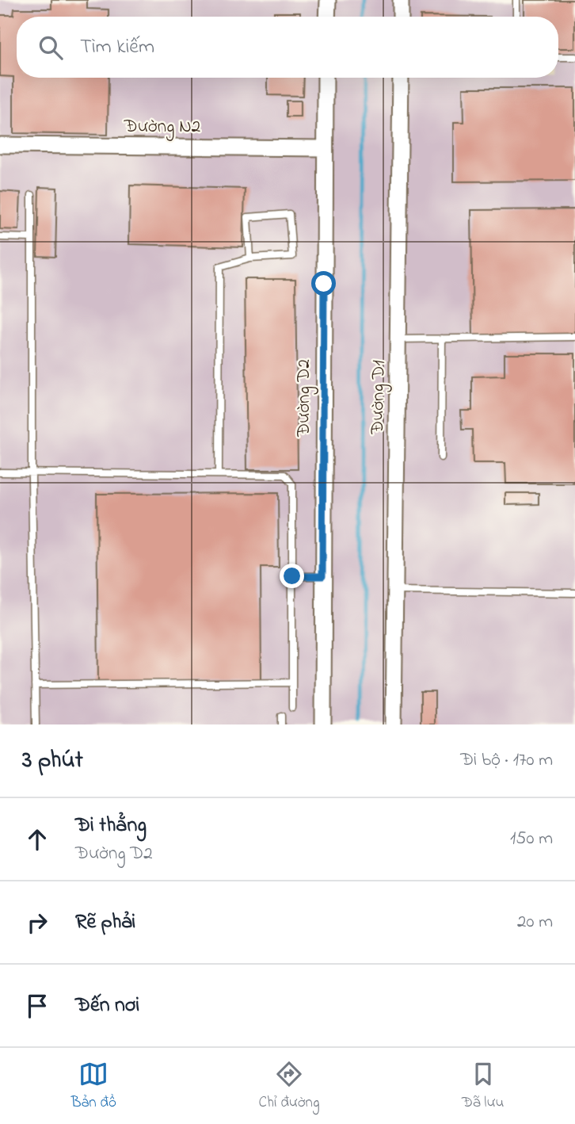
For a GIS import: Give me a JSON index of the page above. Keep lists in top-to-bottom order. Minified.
{"streets":{"street":["Đường N2","Đường D1","Đường D2"]},"crossings":[["Đường N2","Đường D2"]],"page":{"search":"Tìm kiếm","heading":["3 phút","Đi bộ · 170 m"],"list":[["Đi thẳng","Đường D2","150 m"],["Rẽ phải","20 m"],"Đến nơi"],"nav":["Bản đồ","Chỉ đường","Đã lưu"]}}
